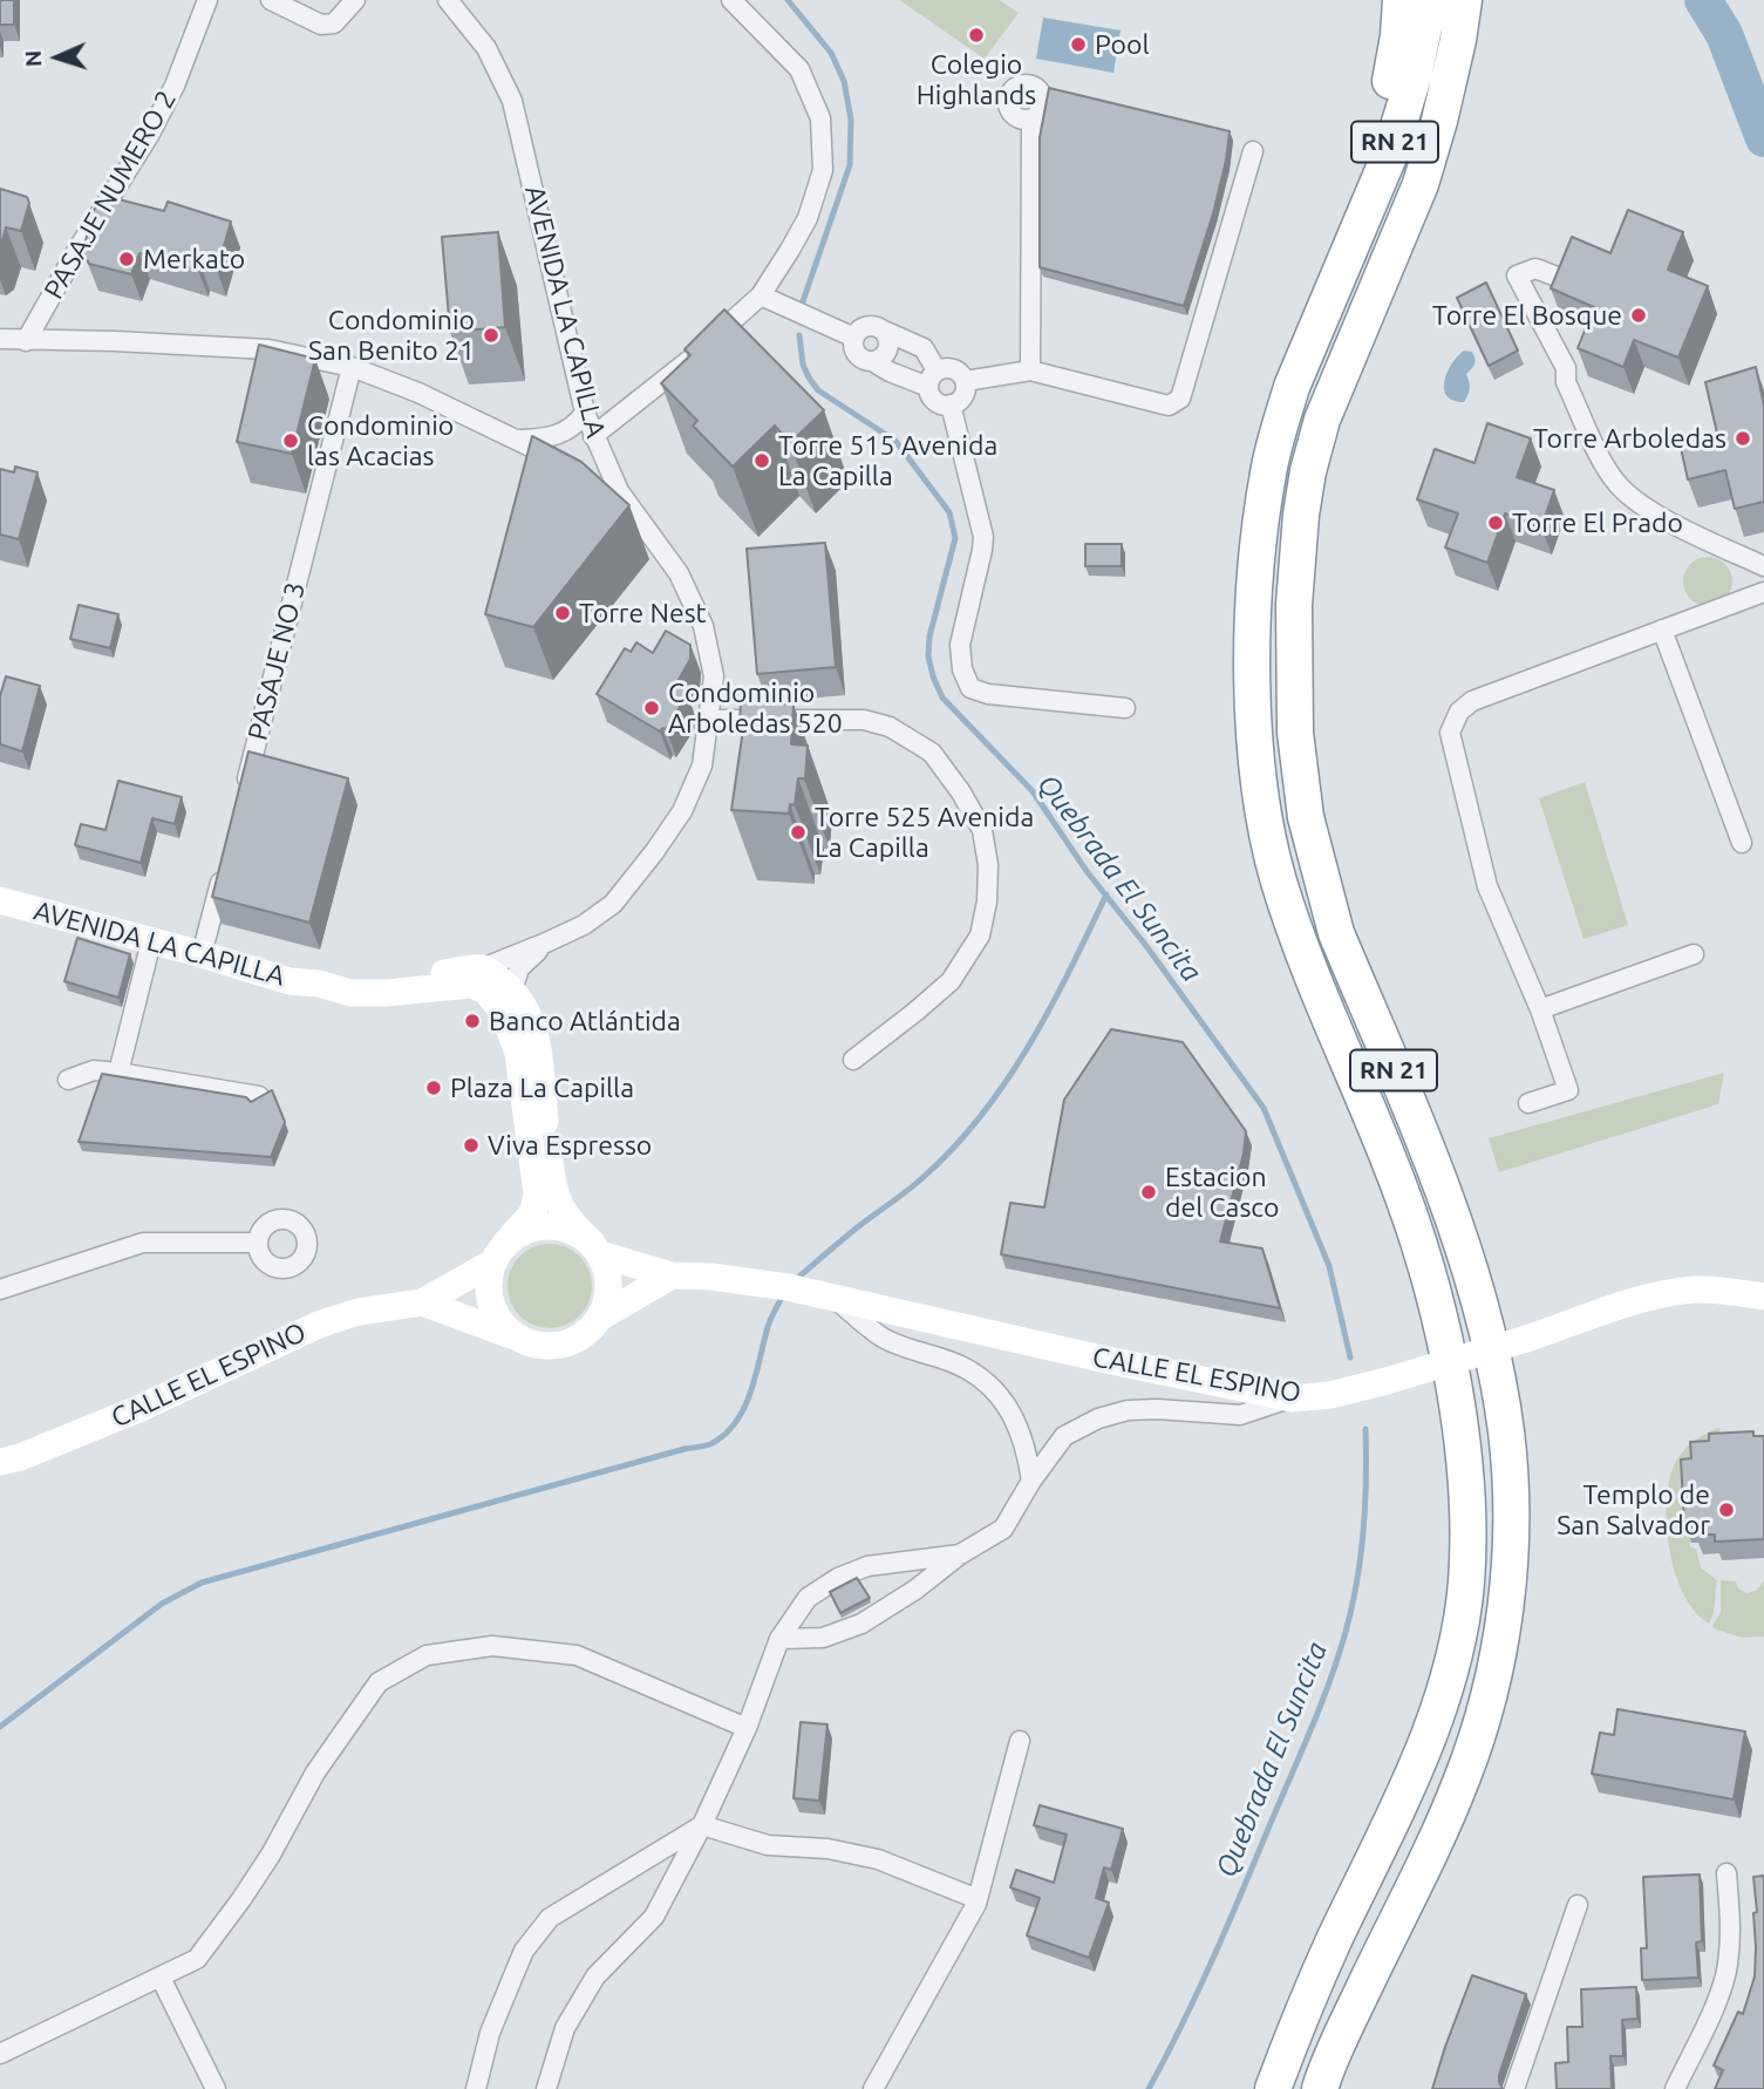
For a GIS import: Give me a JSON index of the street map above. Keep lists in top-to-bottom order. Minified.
{"streets":{"highway":["RN 21"],"street":["PASAJE NUMERO 2","AVENIDA LA CAPILLA","PASAJE NO 3","CALLE EL ESPINO"]},"water":["Quebrada El Suncita"],"places":["Colegio Highlands","Pool","Merkato","Torre El Bosque","Condominio San Benito 21","Torre Arboledas","Condominio las Acacias","Torre 515 Avenida La Capilla","Torre El Prado","Torre Nest","Condominio Arboledas 520","Torre 525 Avenida La Capilla","Banco Atlántida","Plaza La Capilla","Viva Espresso","Estacion del Casco","Templo de San Salvador"],"north":"left"}
